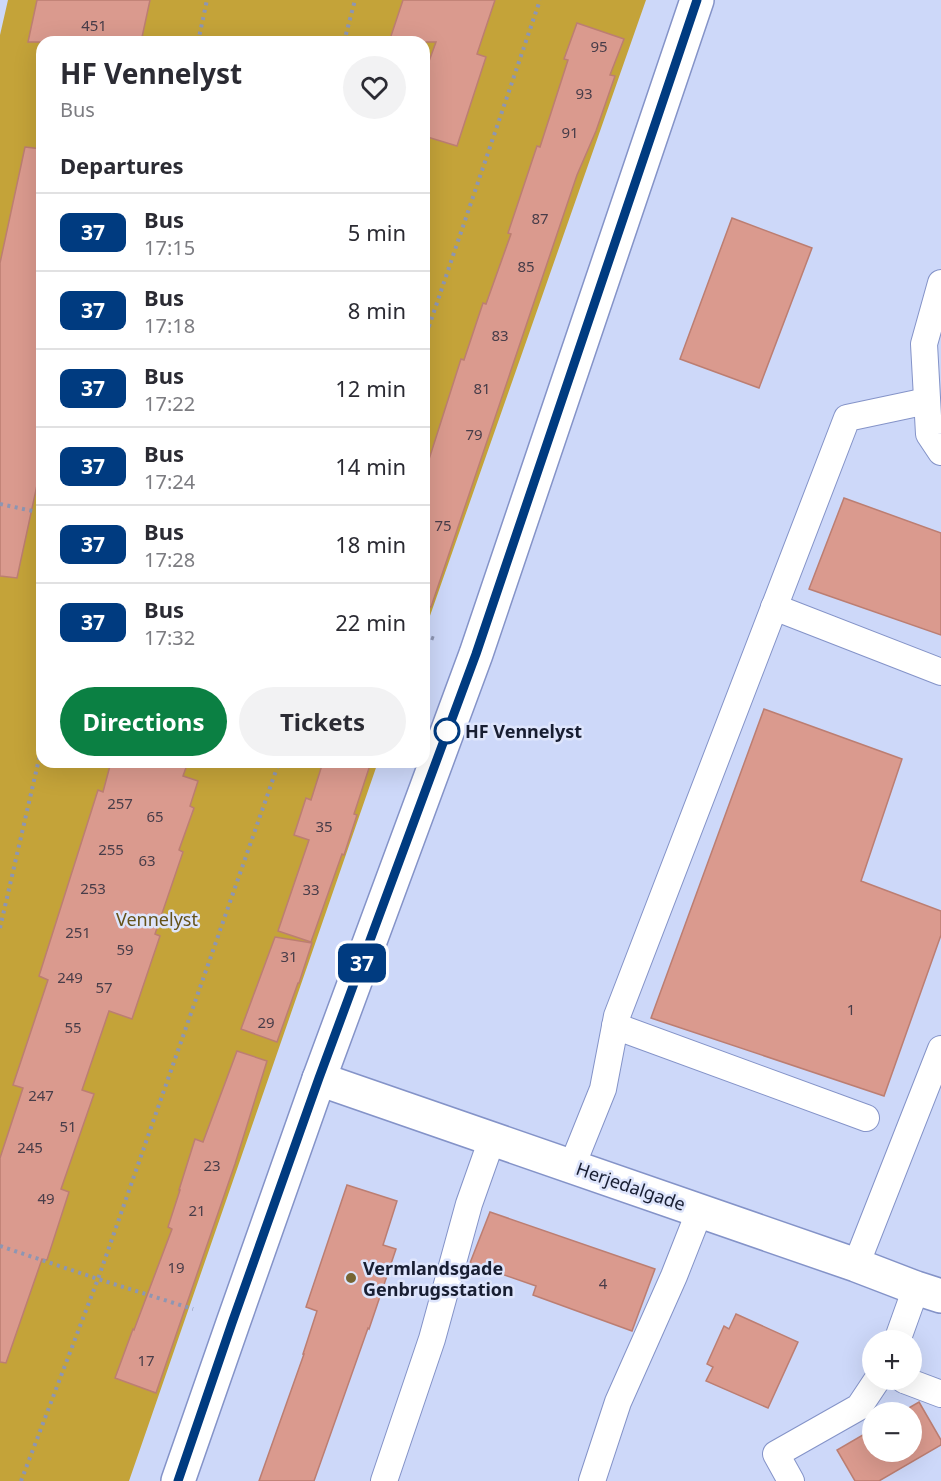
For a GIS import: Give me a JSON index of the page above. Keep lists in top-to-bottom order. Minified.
{"streets":{"street":["Herjedalgade"]},"parks":["Vennelyst"],"places":["HF Vennelyst","Vermlandsgade Genbrugsstation"],"lines":["bus line 37"],"house_numbers":["451","95","93","91","87","85","83","81","79","75","257","65","35","255","63","253","33","251","59","31","249","57","1","29","55","247","51","245","23","49","21","19","4","17"],"page":{"on_map":"37","heading":[["HF Vennelyst","Bus"],"Departures"],"list":[{"mark":"37","name":"Bus","note":"17:15","value":"5 min"},{"mark":"37","name":"Bus","note":"17:18","value":"8 min"},{"mark":"37","name":"Bus","note":"17:22","value":"12 min"},{"mark":"37","name":"Bus","note":"17:24","value":"14 min"},{"mark":"37","name":"Bus","note":"17:28","value":"18 min"},{"mark":"37","name":"Bus","note":"17:32","value":"22 min"}],"buttons":["Directions","Tickets"],"map_buttons":["+","−"]}}
